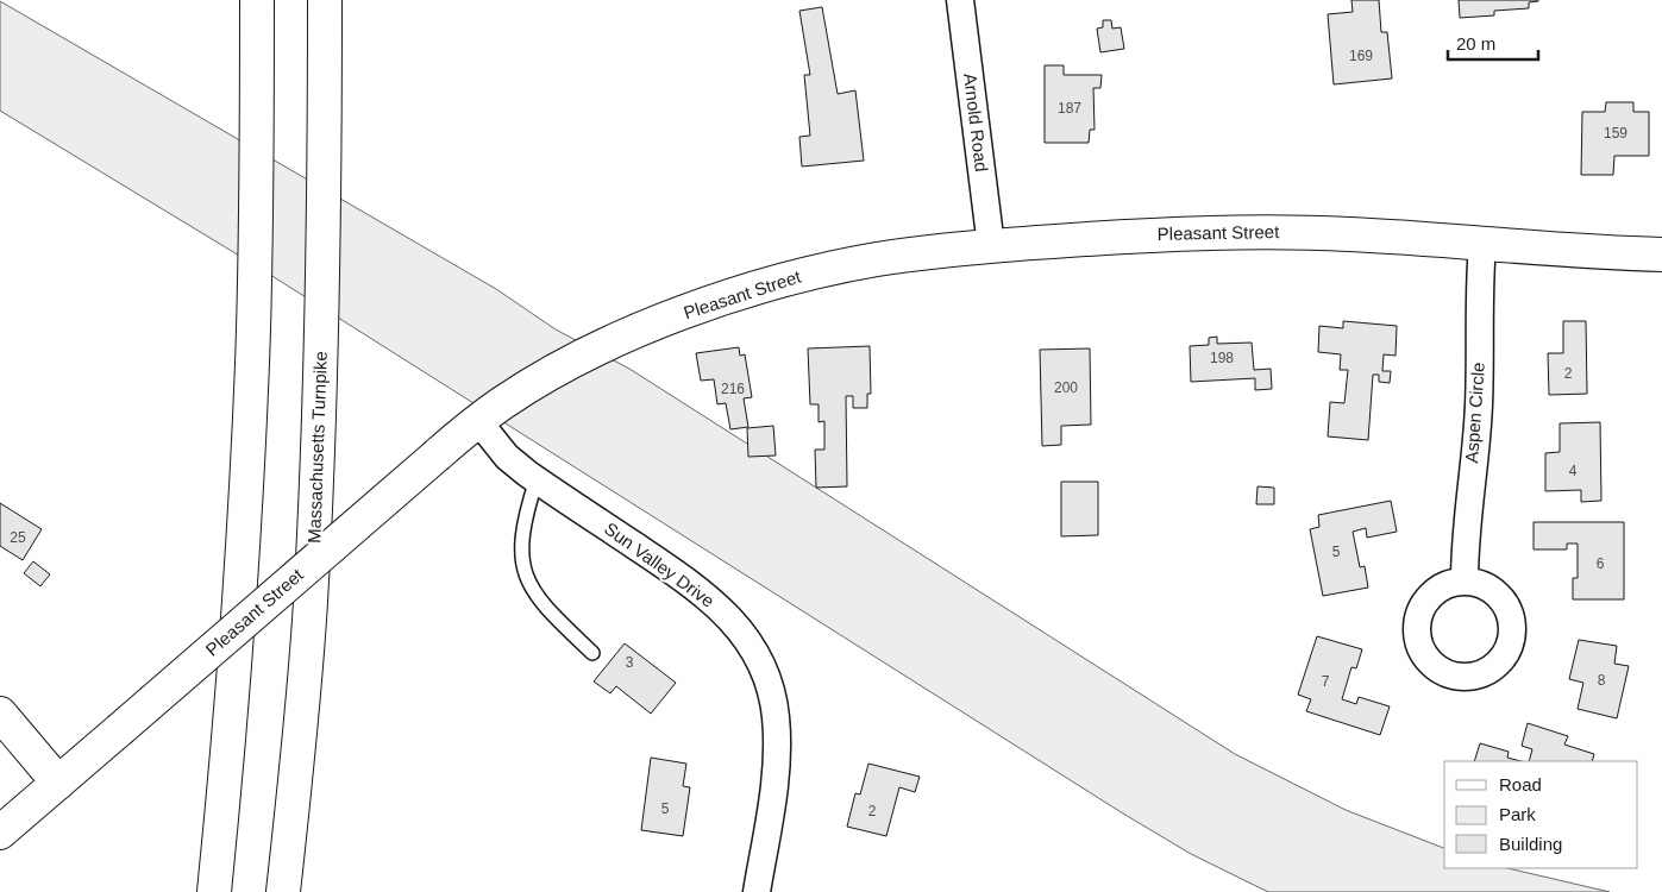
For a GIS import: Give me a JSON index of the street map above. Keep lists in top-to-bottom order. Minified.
{"streets":{"main road":["Pleasant Street","Massachusetts Turnpike"],"street":["Arnold Road","Aspen Circle","Sun Valley Drive"]},"crossings":[["Arnold Road","Pleasant Street"],["Pleasant Street","Aspen Circle"],["Pleasant Street","Sun Valley Drive"]],"house_numbers":["169","187","159","198","2","200","216","4","25","5","6","3","8","7","5","2"],"legend":["Road","Park","Building"],"scale_bar":"20 m"}
